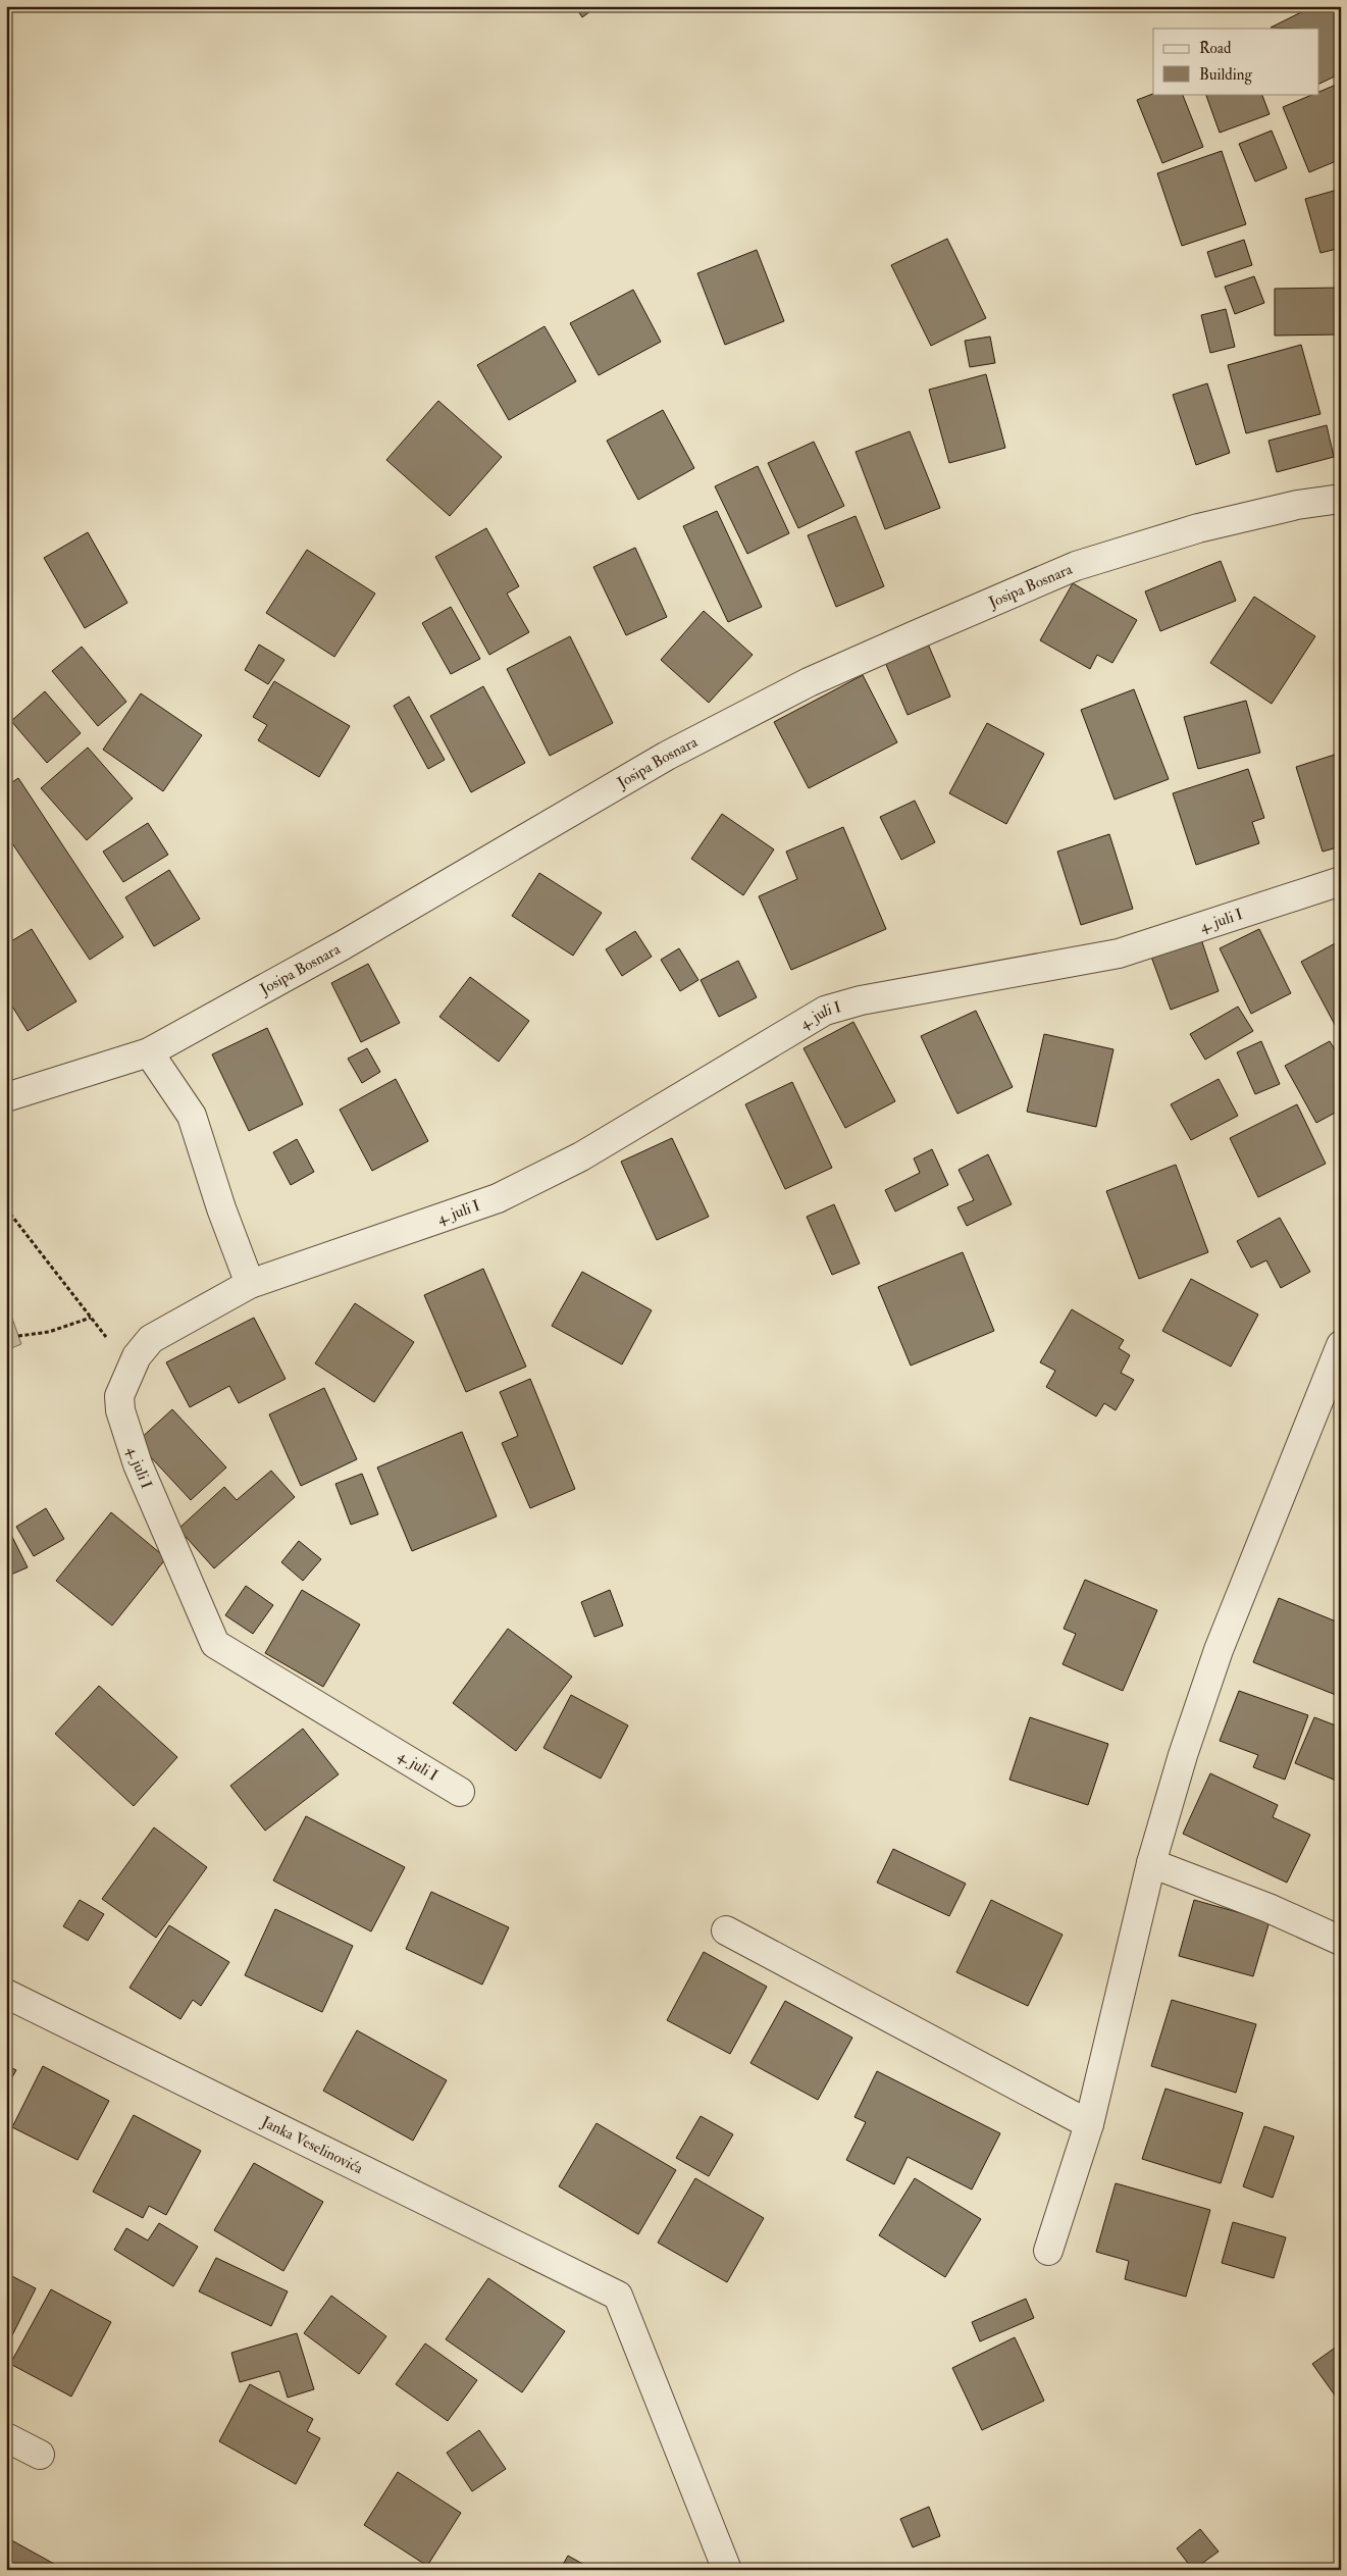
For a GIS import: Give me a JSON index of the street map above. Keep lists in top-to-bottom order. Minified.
{"streets":{"street":["Josipa Bosnara","4. juli I","Janka Veselinovića"]},"legend":["Road","Building"]}
